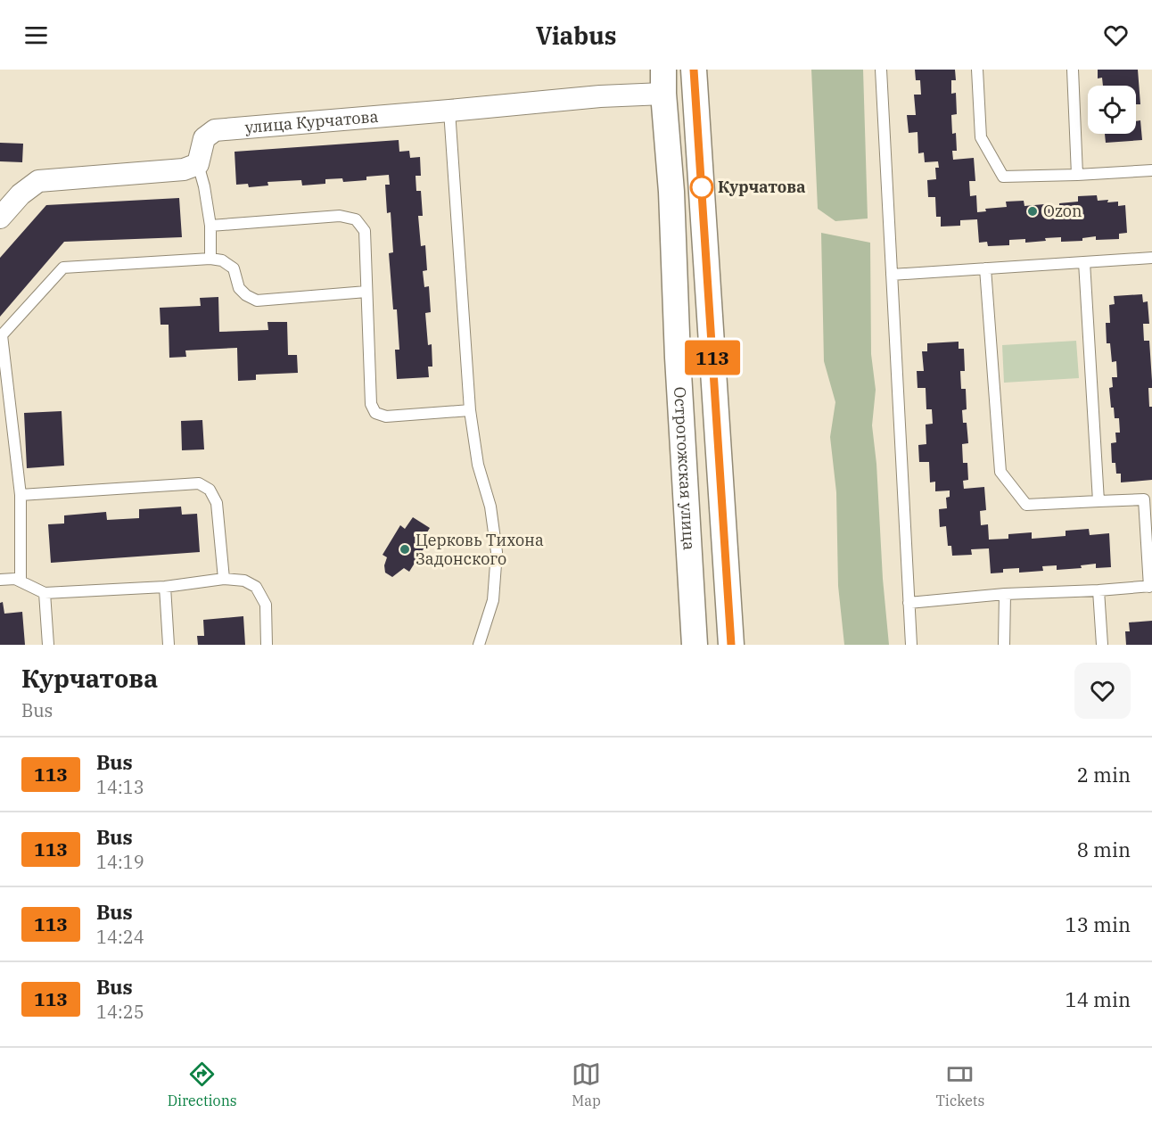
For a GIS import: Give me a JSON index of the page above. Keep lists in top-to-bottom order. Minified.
{"streets":{"street":["улица Курчатова","Острогожская улица"]},"crossings":[["улица Курчатова","Острогожская улица"]],"places":["Курчатова","Ozon","Церковь Тихона Задонского"],"lines":["bus line 113"],"page":{"header":"Viabus","on_map":"113","heading":["Курчатова","Bus"],"list":[{"mark":"113","name":"Bus","note":"14:13","value":"2 min"},{"mark":"113","name":"Bus","note":"14:19","value":"8 min"},{"mark":"113","name":"Bus","note":"14:24","value":"13 min"},{"mark":"113","name":"Bus","note":"14:25","value":"14 min"}],"tabs":["Directions","Map","Tickets"]}}
